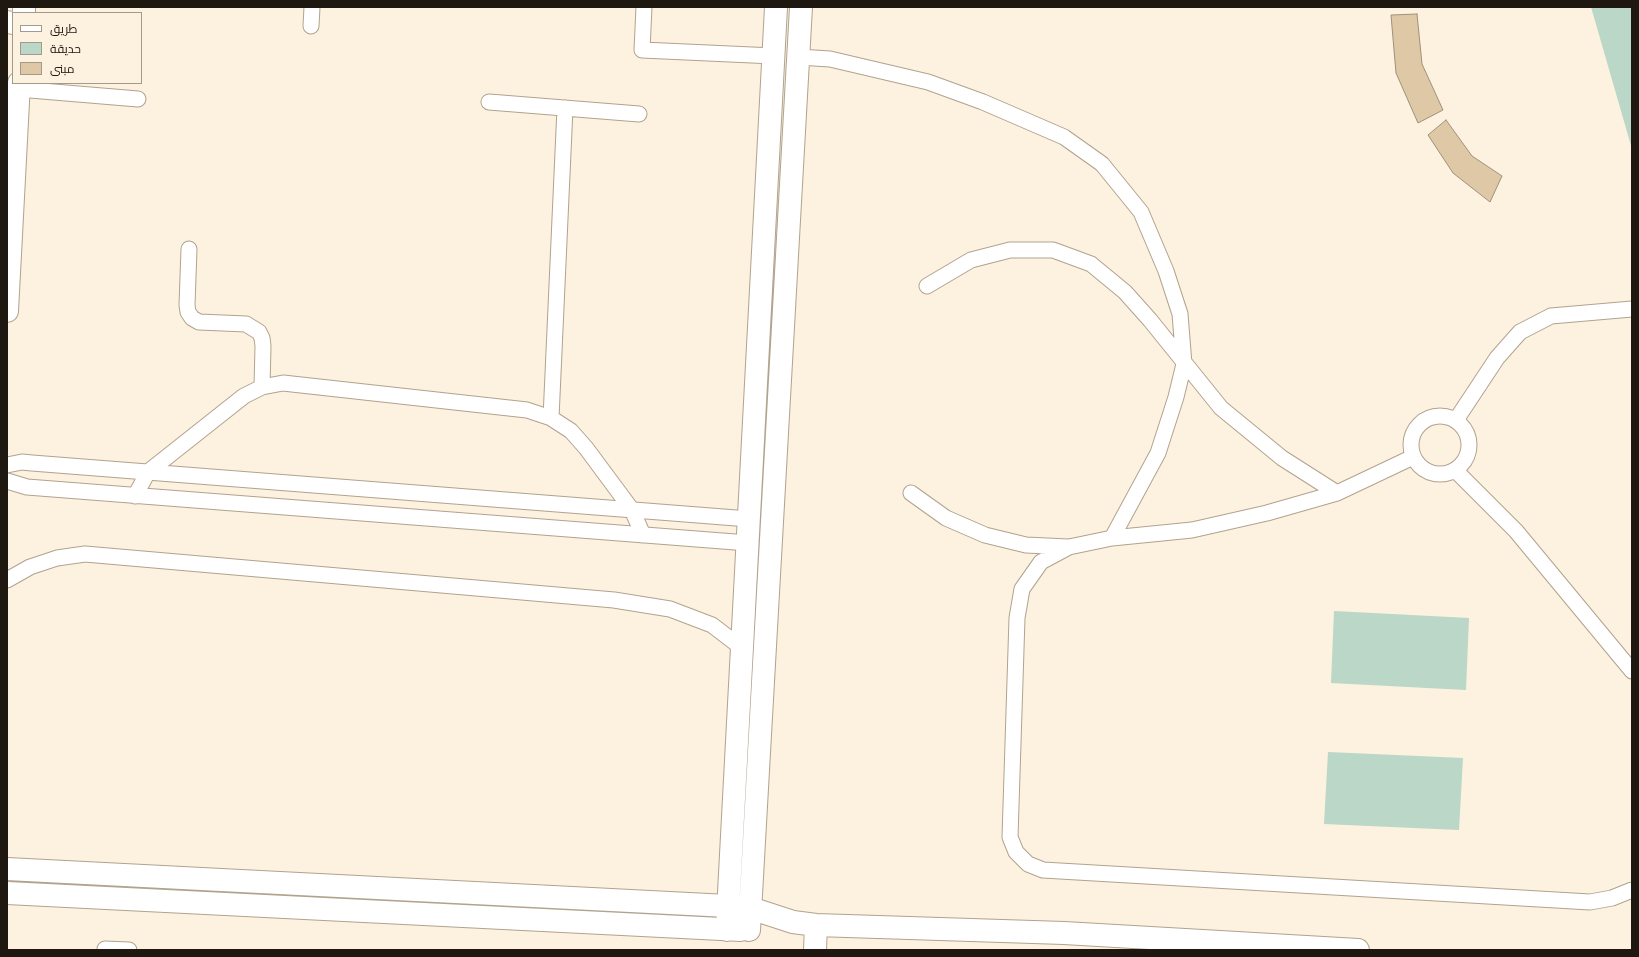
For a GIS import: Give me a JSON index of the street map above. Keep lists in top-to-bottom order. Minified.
{"legend":["طريق","حديقة","مبنى"]}
